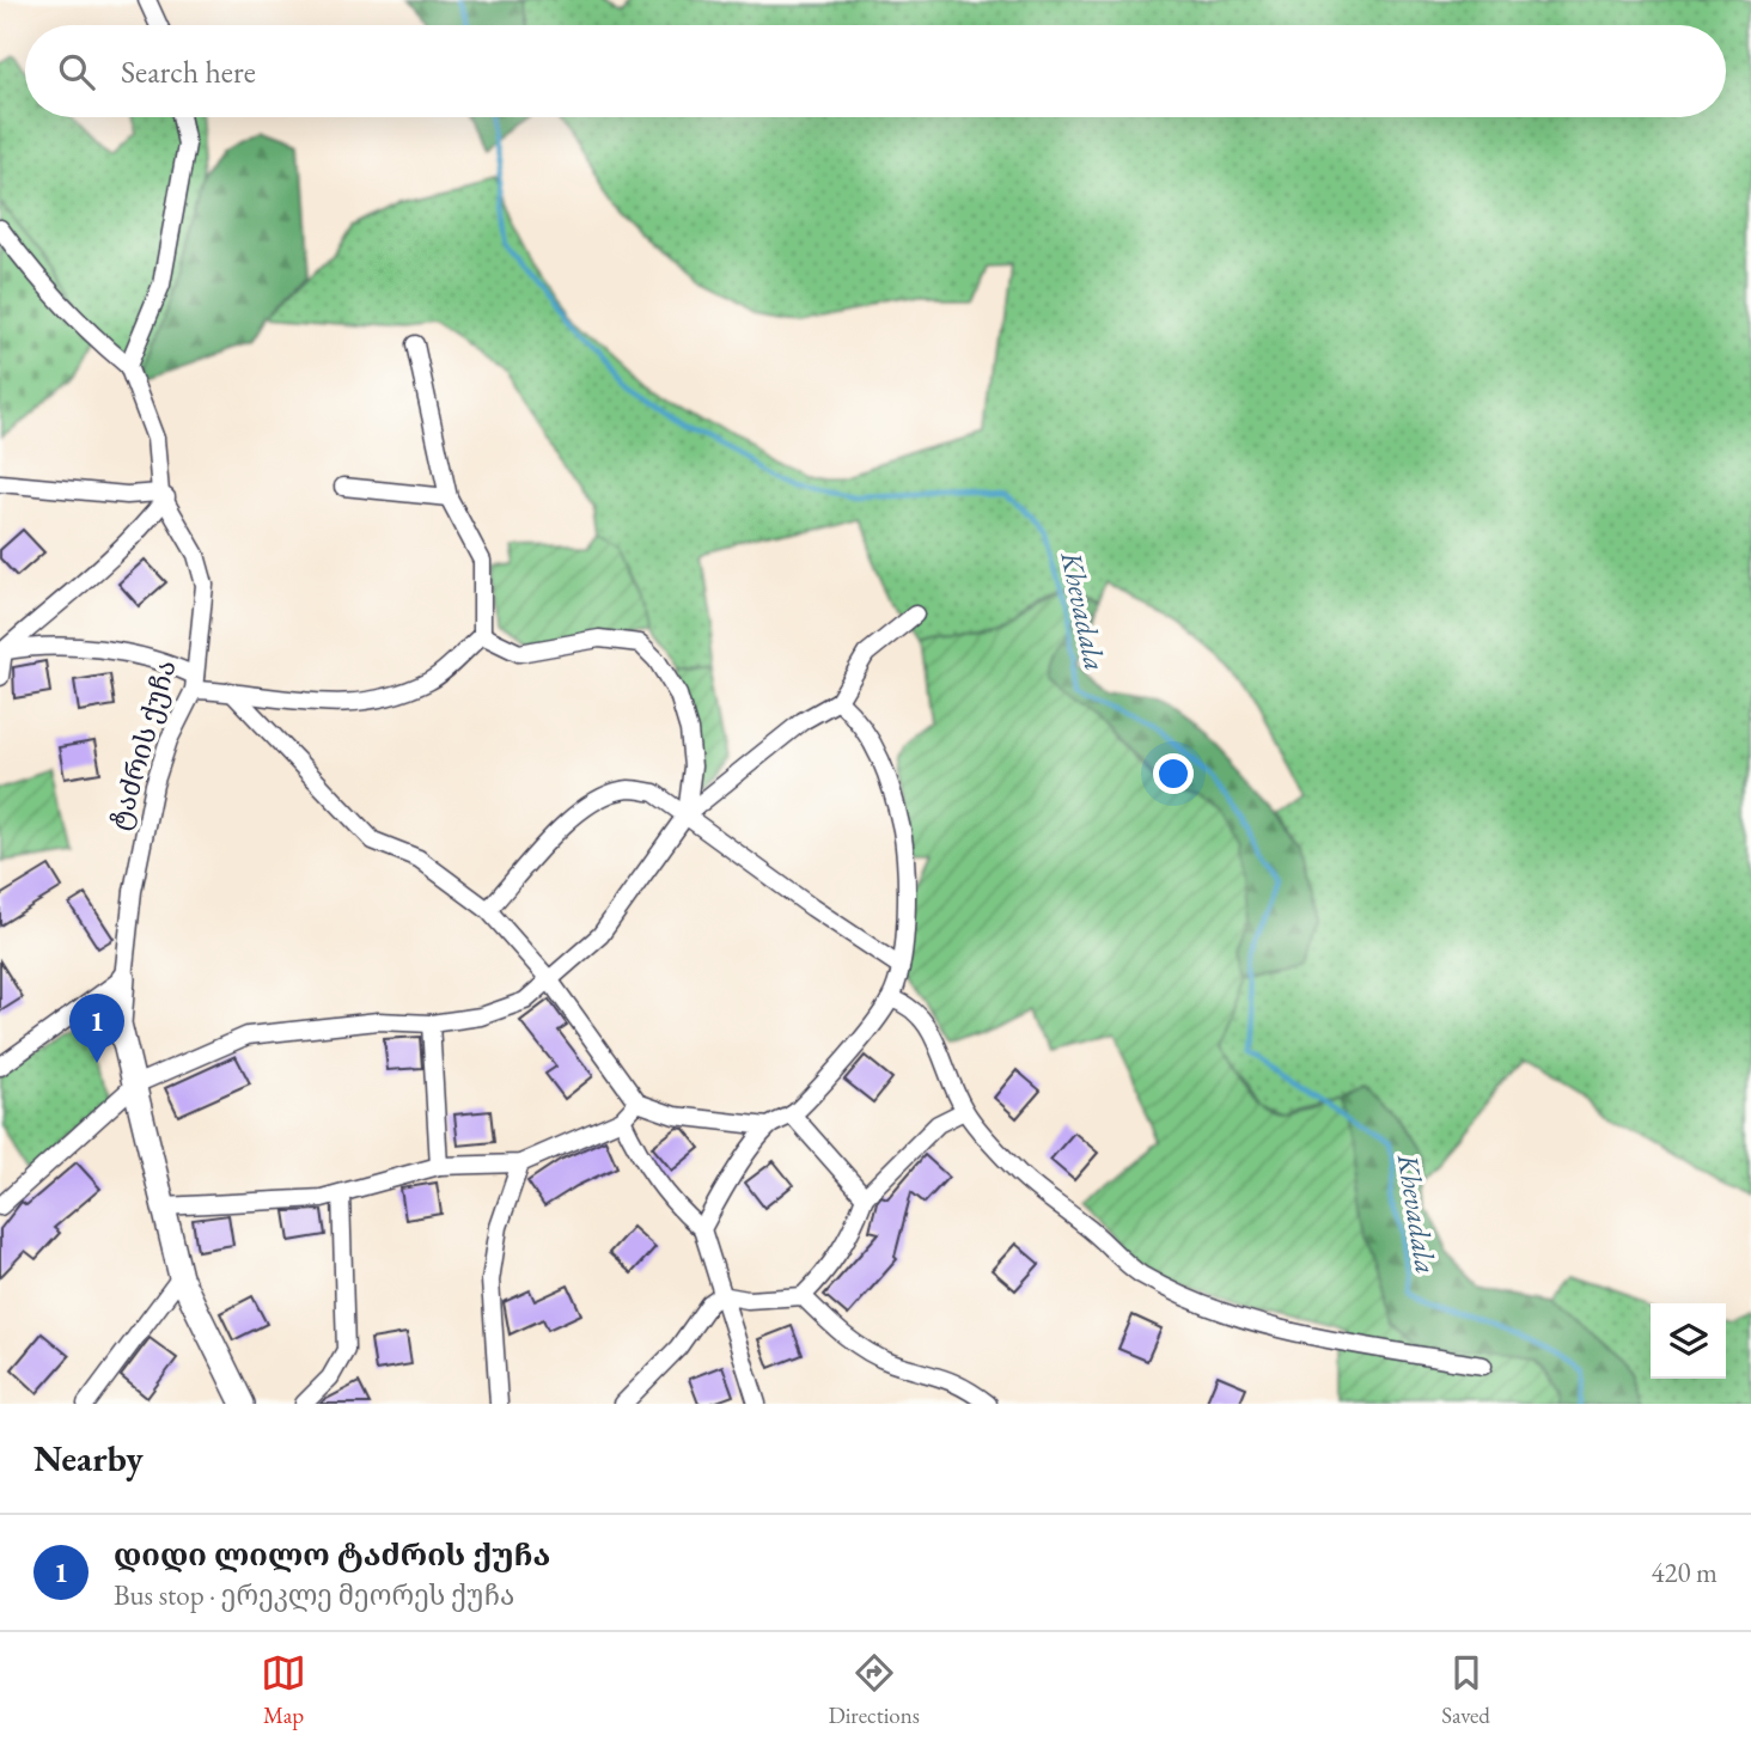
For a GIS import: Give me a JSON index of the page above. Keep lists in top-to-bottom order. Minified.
{"streets":{"street":["ტაძრის ქუჩა"]},"water":["Khevadala"],"page":{"search":"Search here","pins":"1","heading":"Nearby","list":[{"mark":"1","name":"დიდი ლილო ტაძრის ქუჩა","note":"Bus stop · ერეკლე მეორეს ქუჩა","value":"420 m"}],"nav":["Map","Directions","Saved"]}}
